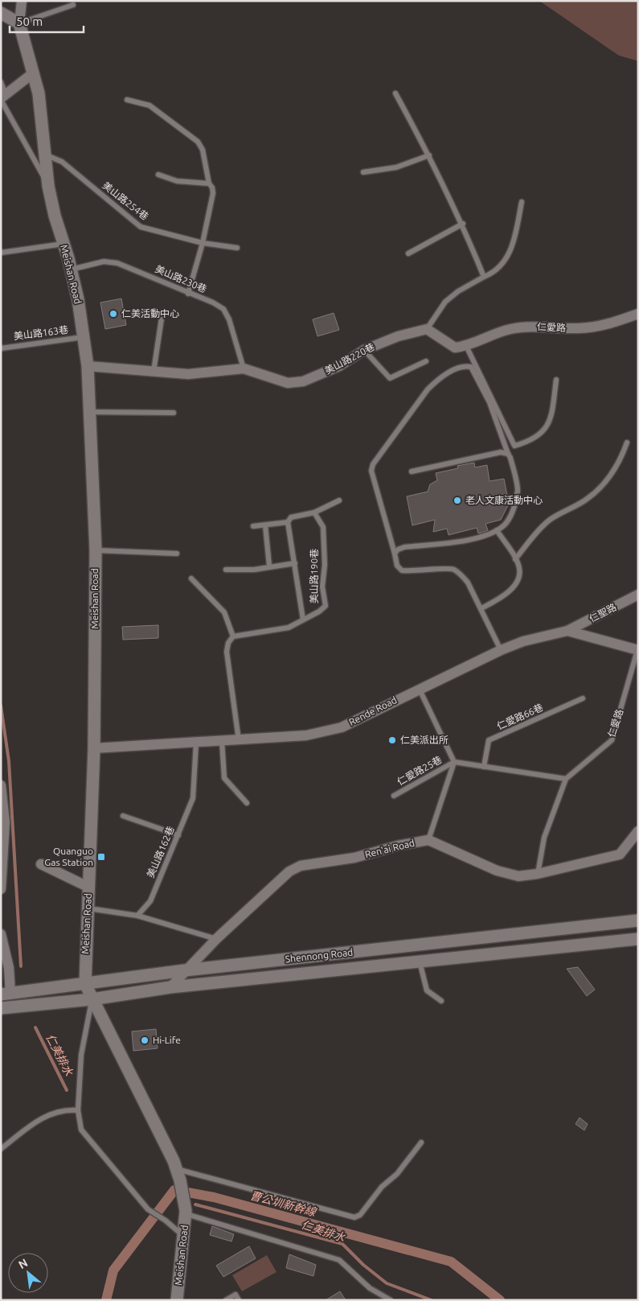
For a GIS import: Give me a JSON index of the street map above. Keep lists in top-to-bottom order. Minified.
{"streets":{"street":["Meishan Road","仁愛路","美山路220巷","仁聖路","Rende Road","Ren'ai Road","Shennong Road"],"lane":["美山路254巷","美山路230巷","美山路163巷","美山路190巷","仁愛路66巷","仁愛路25巷","美山路162巷"]},"crossings":[["美山路254巷","Meishan Road"],["Meishan Road","美山路230巷"],["Meishan Road","美山路163巷"],["Meishan Road","美山路220巷"],["Meishan Road","Rende Road"],["Meishan Road","Shennong Road"],["美山路230巷","美山路220巷"],["仁愛路","Rende Road"],["仁愛路","Ren'ai Road"],["仁聖路","Rende Road"],["Rende Road","美山路162巷"],["Ren'ai Road","Shennong Road"]],"water":["仁美排水","曹公圳新幹線"],"places":{"other":["仁美活動中心","老人文康活動中心","仁美派出所","Hi-Life"],"transit":["Quanguo Gas Station"]},"scale_bar":"50 m","north":"top left"}
